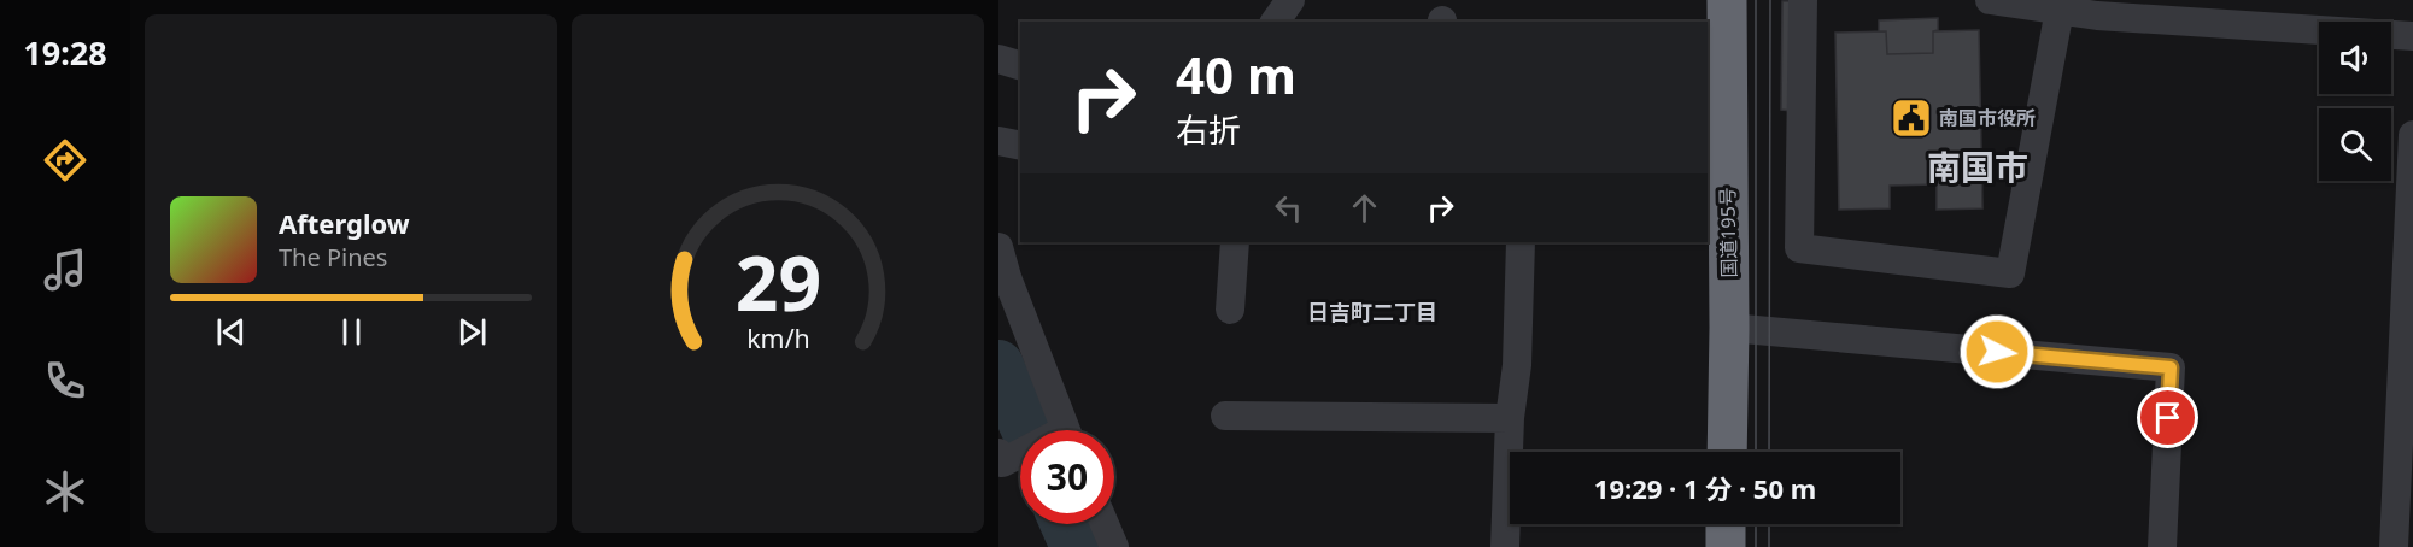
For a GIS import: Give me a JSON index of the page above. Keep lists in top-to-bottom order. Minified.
{"streets":{"highway":["国道195号"]},"districts":["南国市","日吉町二丁目"],"places":{"public building":["南国市役所"]},"page":{"tabs":"19:28","turn":["40 m","右折"],"song":["Afterglow","The Pines"],"limit":"30","trip":"19:29 · 1 分 · 50 m","gauge":["29","km/h"]}}
